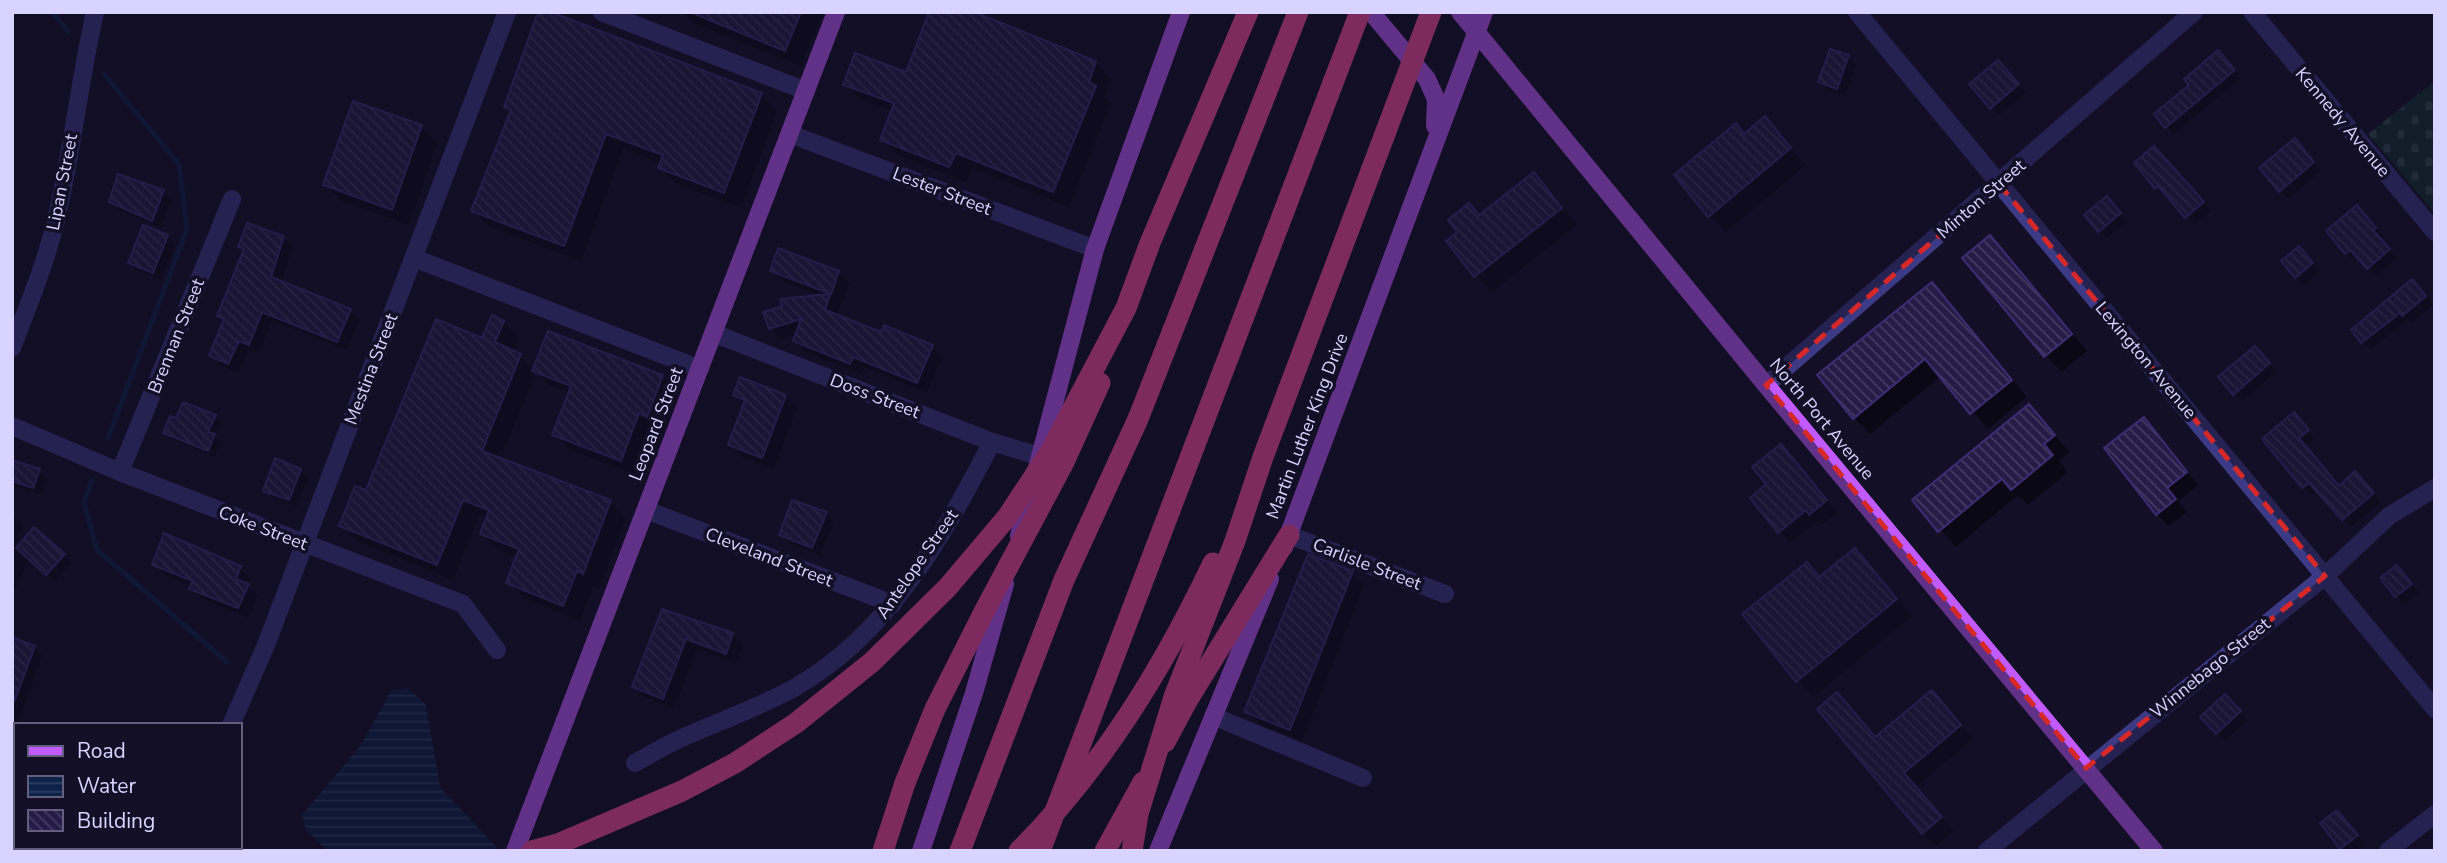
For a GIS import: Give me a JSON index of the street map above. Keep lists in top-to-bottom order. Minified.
{"streets":{"main road":["North Port Avenue","Leopard Street","Martin Luther King Drive"],"street":["Kennedy Avenue","Lipan Street","Lester Street","Minton Street","Brennan Street","Lexington Avenue","Mestina Street","Doss Street","Coke Street","Cleveland Street","Antelope Street","Carlisle Street","Winnebago Street"]},"crossings":[["Lester Street","Leopard Street"],["Minton Street","Lexington Avenue"],["Minton Street","North Port Avenue"],["Brennan Street","Coke Street"],["Lexington Avenue","Winnebago Street"],["Mestina Street","Coke Street"],["Doss Street","Leopard Street"],["Doss Street","Antelope Street"],["North Port Avenue","Martin Luther King Drive"],["North Port Avenue","Winnebago Street"],["Leopard Street","Cleveland Street"],["Martin Luther King Drive","Carlisle Street"],["Cleveland Street","Antelope Street"]],"legend":["Road","Water","Building"]}
